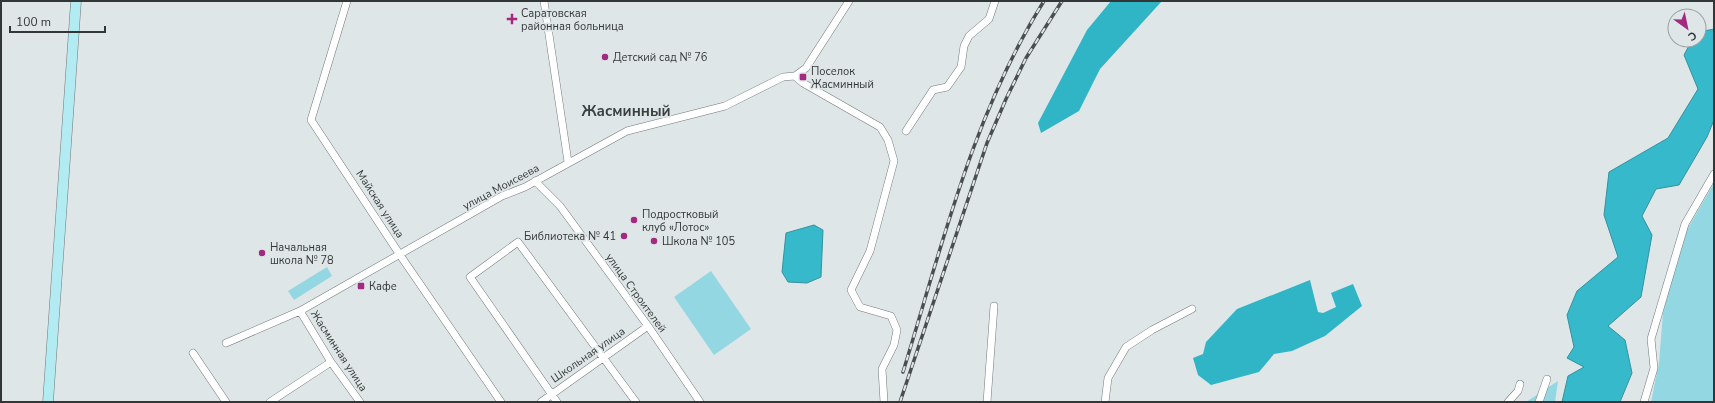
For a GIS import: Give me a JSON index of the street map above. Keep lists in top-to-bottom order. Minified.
{"streets":{"street":["улица Моисеева","Майская улица","улица Строителей","Жасминная улица","Школьная улица"]},"crossings":[["улица Моисеева","Майская улица"],["улица Моисеева","улица Строителей"],["улица Моисеева","Жасминная улица"],["улица Строителей","Школьная улица"]],"districts":["Жасминный"],"places":{"health":["Саратовская районная больница"],"other":["Детский сад № 76","Подростковый клуб «Лотос»","Библиотека № 41","Школа № 105","Начальная школа № 78"],"transit":["Поселок Жасминный","Кафе"]},"scale_bar":"100 m","north":"bottom right"}
